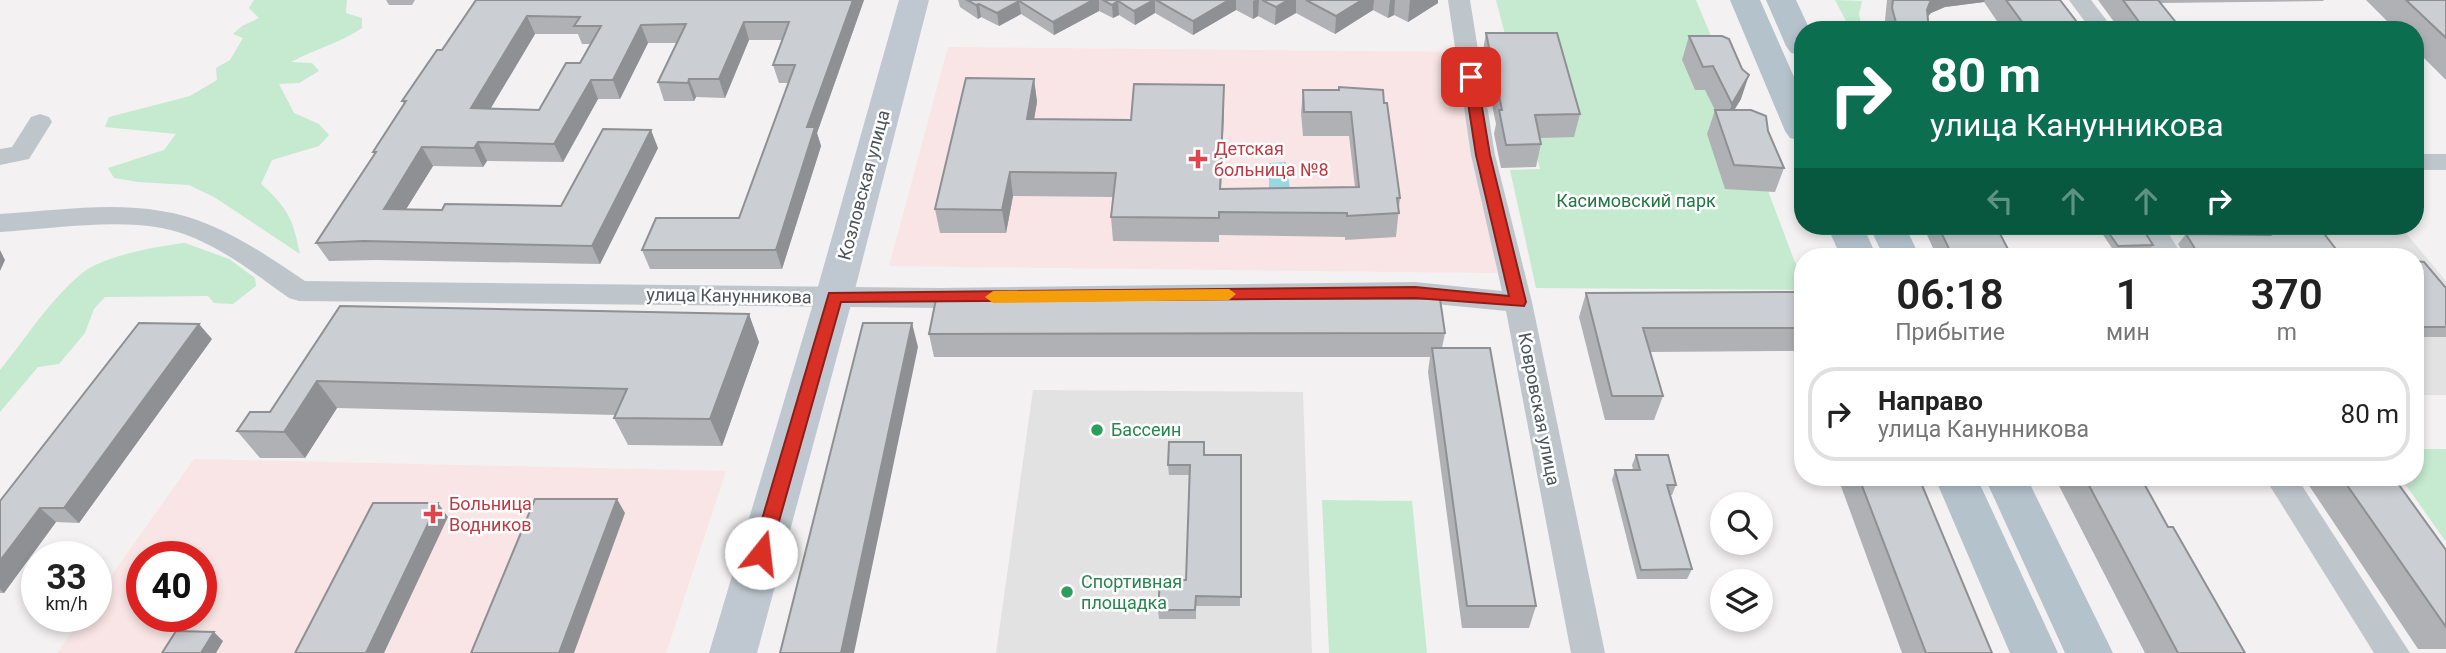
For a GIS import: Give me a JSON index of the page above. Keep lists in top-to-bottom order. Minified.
{"streets":{"street":["Козловская улица","улица Канунникова","Ковровская улица"]},"crossings":[["Козловская улица","улица Канунникова"],["улица Канунникова","Ковровская улица"]],"parks":["Касимовский парк"],"places":{"health":["Детская больница №8","Больница Водников"],"other":["Бассеин","Спортивная площадка"]},"page":{"turn":["80 m","улица Канунникова"],"eta":["06:18","Прибытие","1","мин","370","m"],"list":[{"name":"Направо","note":"улица Канунникова","value":"80 m"}],"speed":"33 km/h","limit":"40"}}
